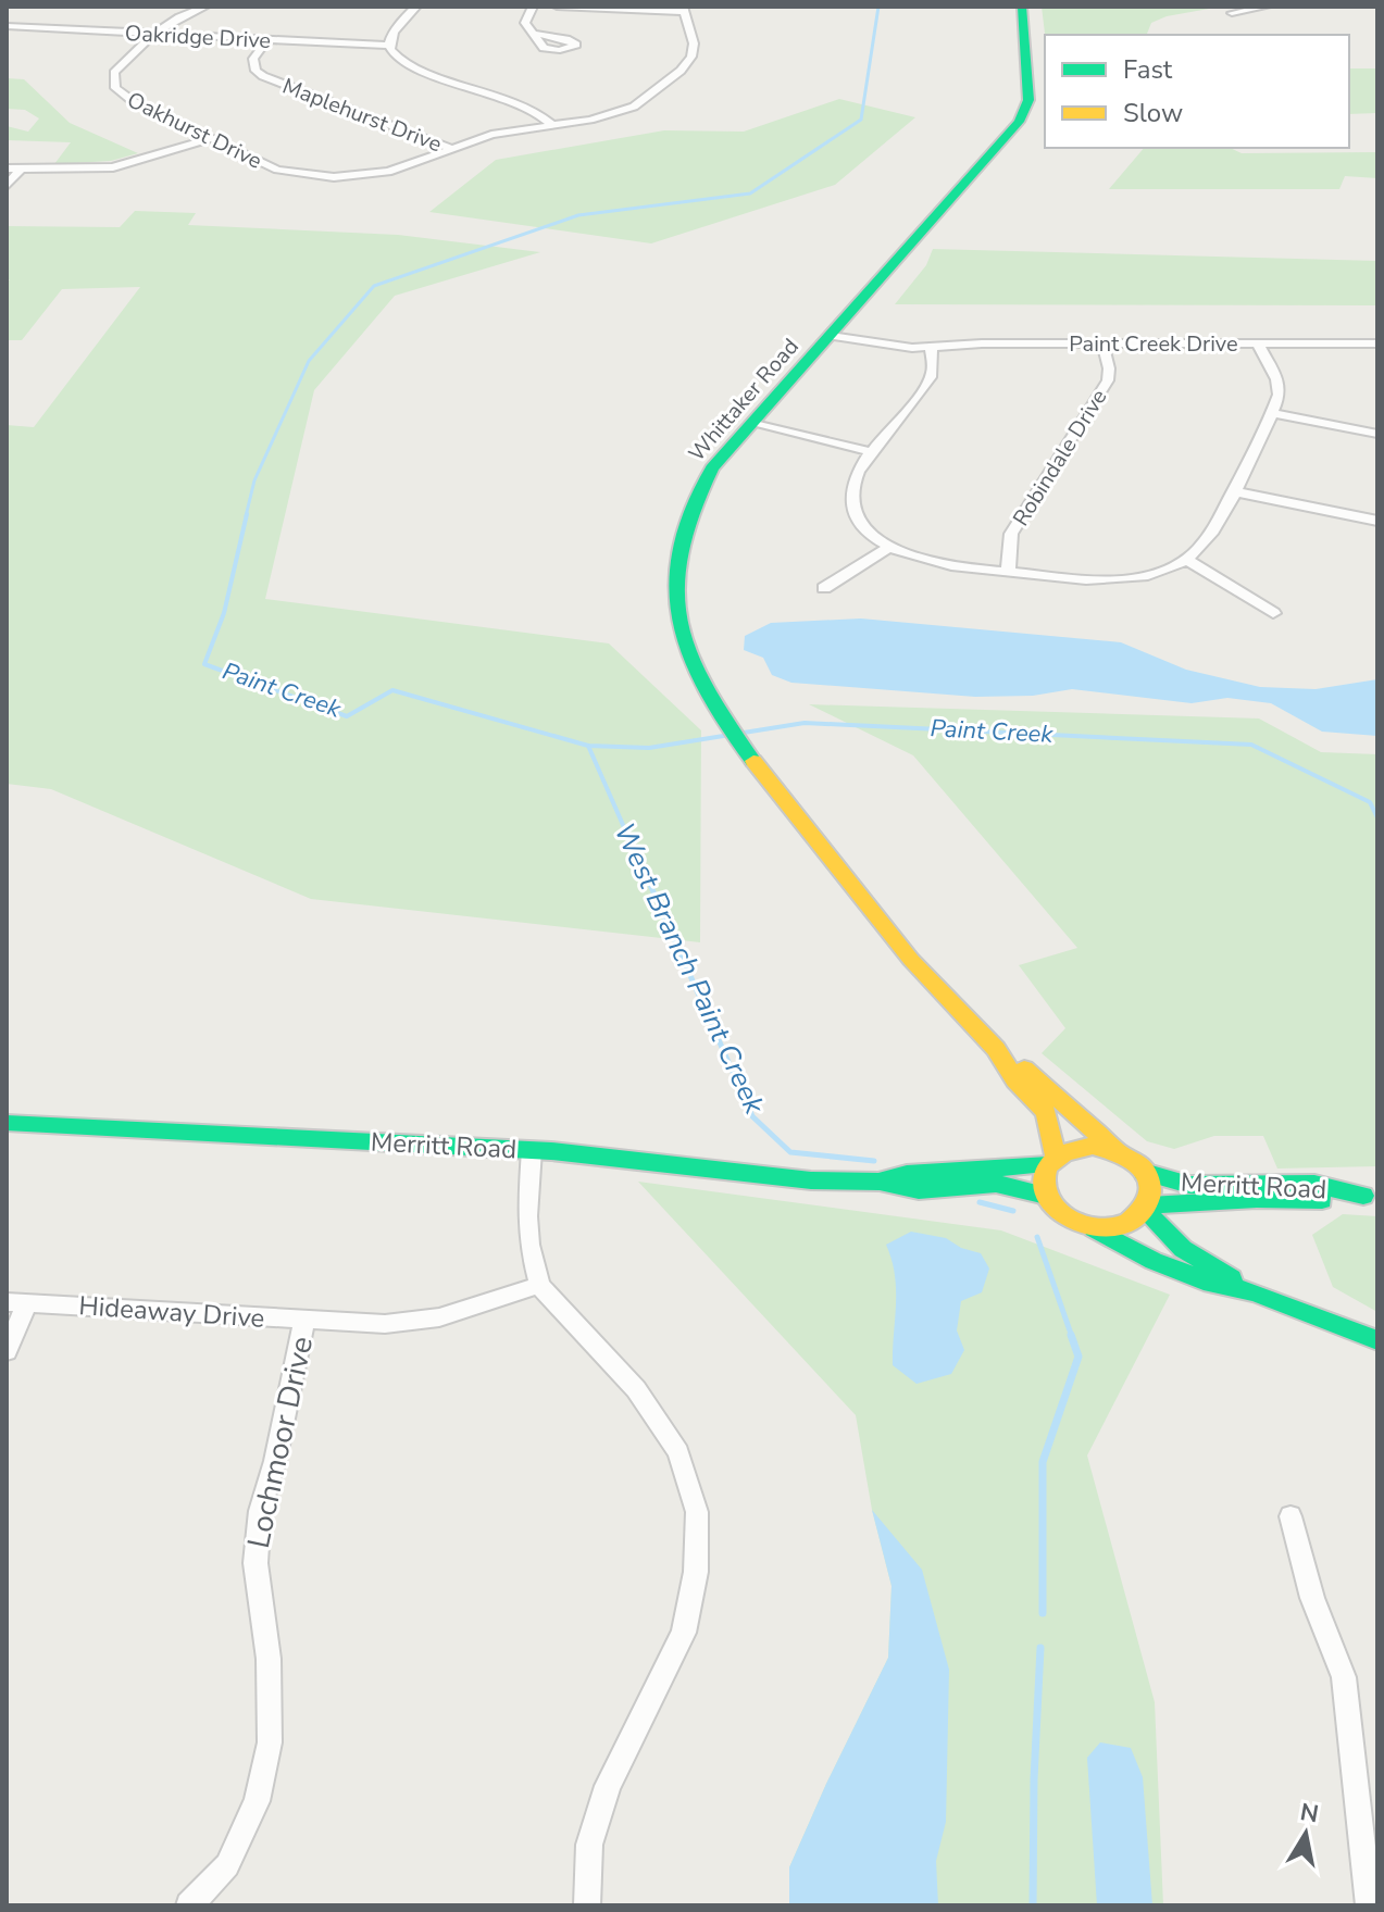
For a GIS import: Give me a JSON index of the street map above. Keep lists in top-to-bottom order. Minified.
{"streets":{"main road":["Whittaker Road","Merritt Road"],"street":["Oakridge Drive","Maplehurst Drive","Oakhurst Drive","Paint Creek Drive","Robindale Drive","Hideaway Drive","Lochmoor Drive"]},"crossings":[["Oakridge Drive","Maplehurst Drive"],["Oakridge Drive","Oakhurst Drive"],["Maplehurst Drive","Oakhurst Drive"],["Paint Creek Drive","Whittaker Road"],["Paint Creek Drive","Robindale Drive"],["Whittaker Road","Merritt Road"],["Hideaway Drive","Lochmoor Drive"]],"water":["Paint Creek","West Branch Paint Creek"],"legend":["Fast","Slow"],"north":"top"}
